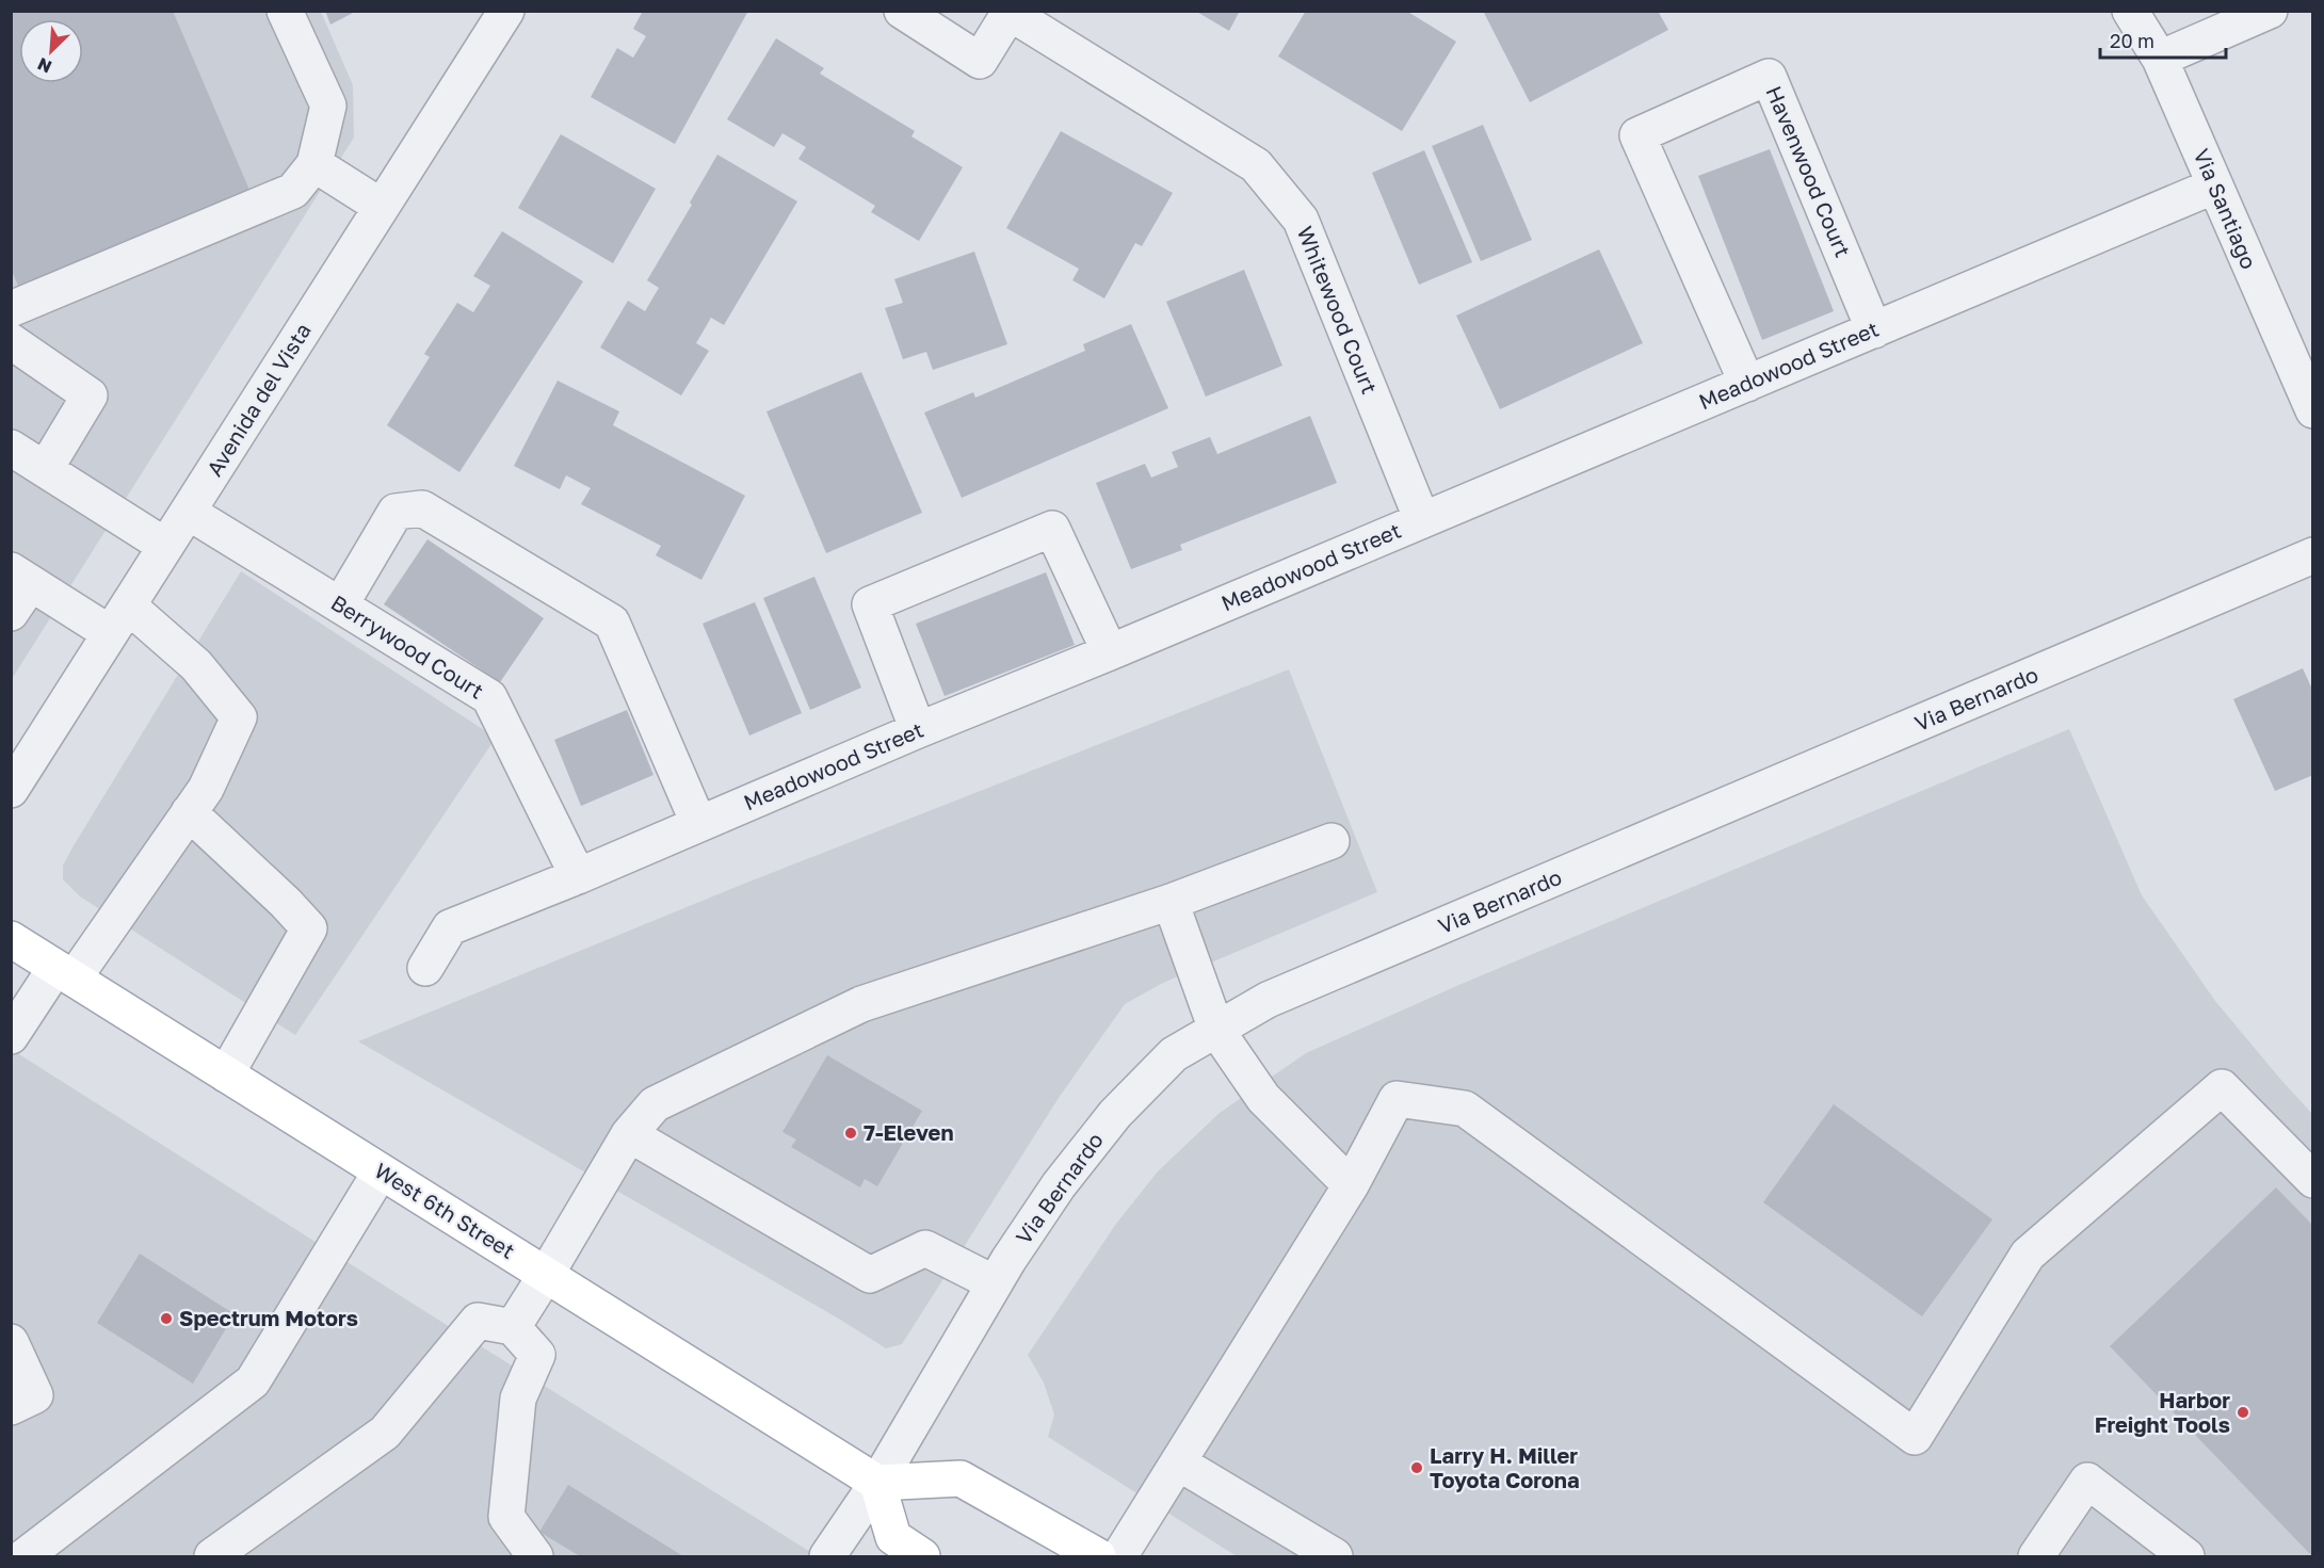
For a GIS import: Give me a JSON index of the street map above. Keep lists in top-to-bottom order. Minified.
{"streets":{"main road":["West 6th Street"],"street":["Havenwood Court","Via Santiago","Whitewood Court","Meadowood Street","Avenida del Vista","Berrywood Court","Via Bernardo"]},"crossings":[["Havenwood Court","Meadowood Street"],["Via Santiago","Meadowood Street"],["Whitewood Court","Meadowood Street"],["Meadowood Street","Berrywood Court"],["Avenida del Vista","Berrywood Court"],["Via Bernardo","West 6th Street"]],"places":["7-Eleven","Spectrum Motors","Harbor Freight Tools","Larry H. Miller Toyota Corona"],"scale_bar":"20 m","north":"bottom left"}
